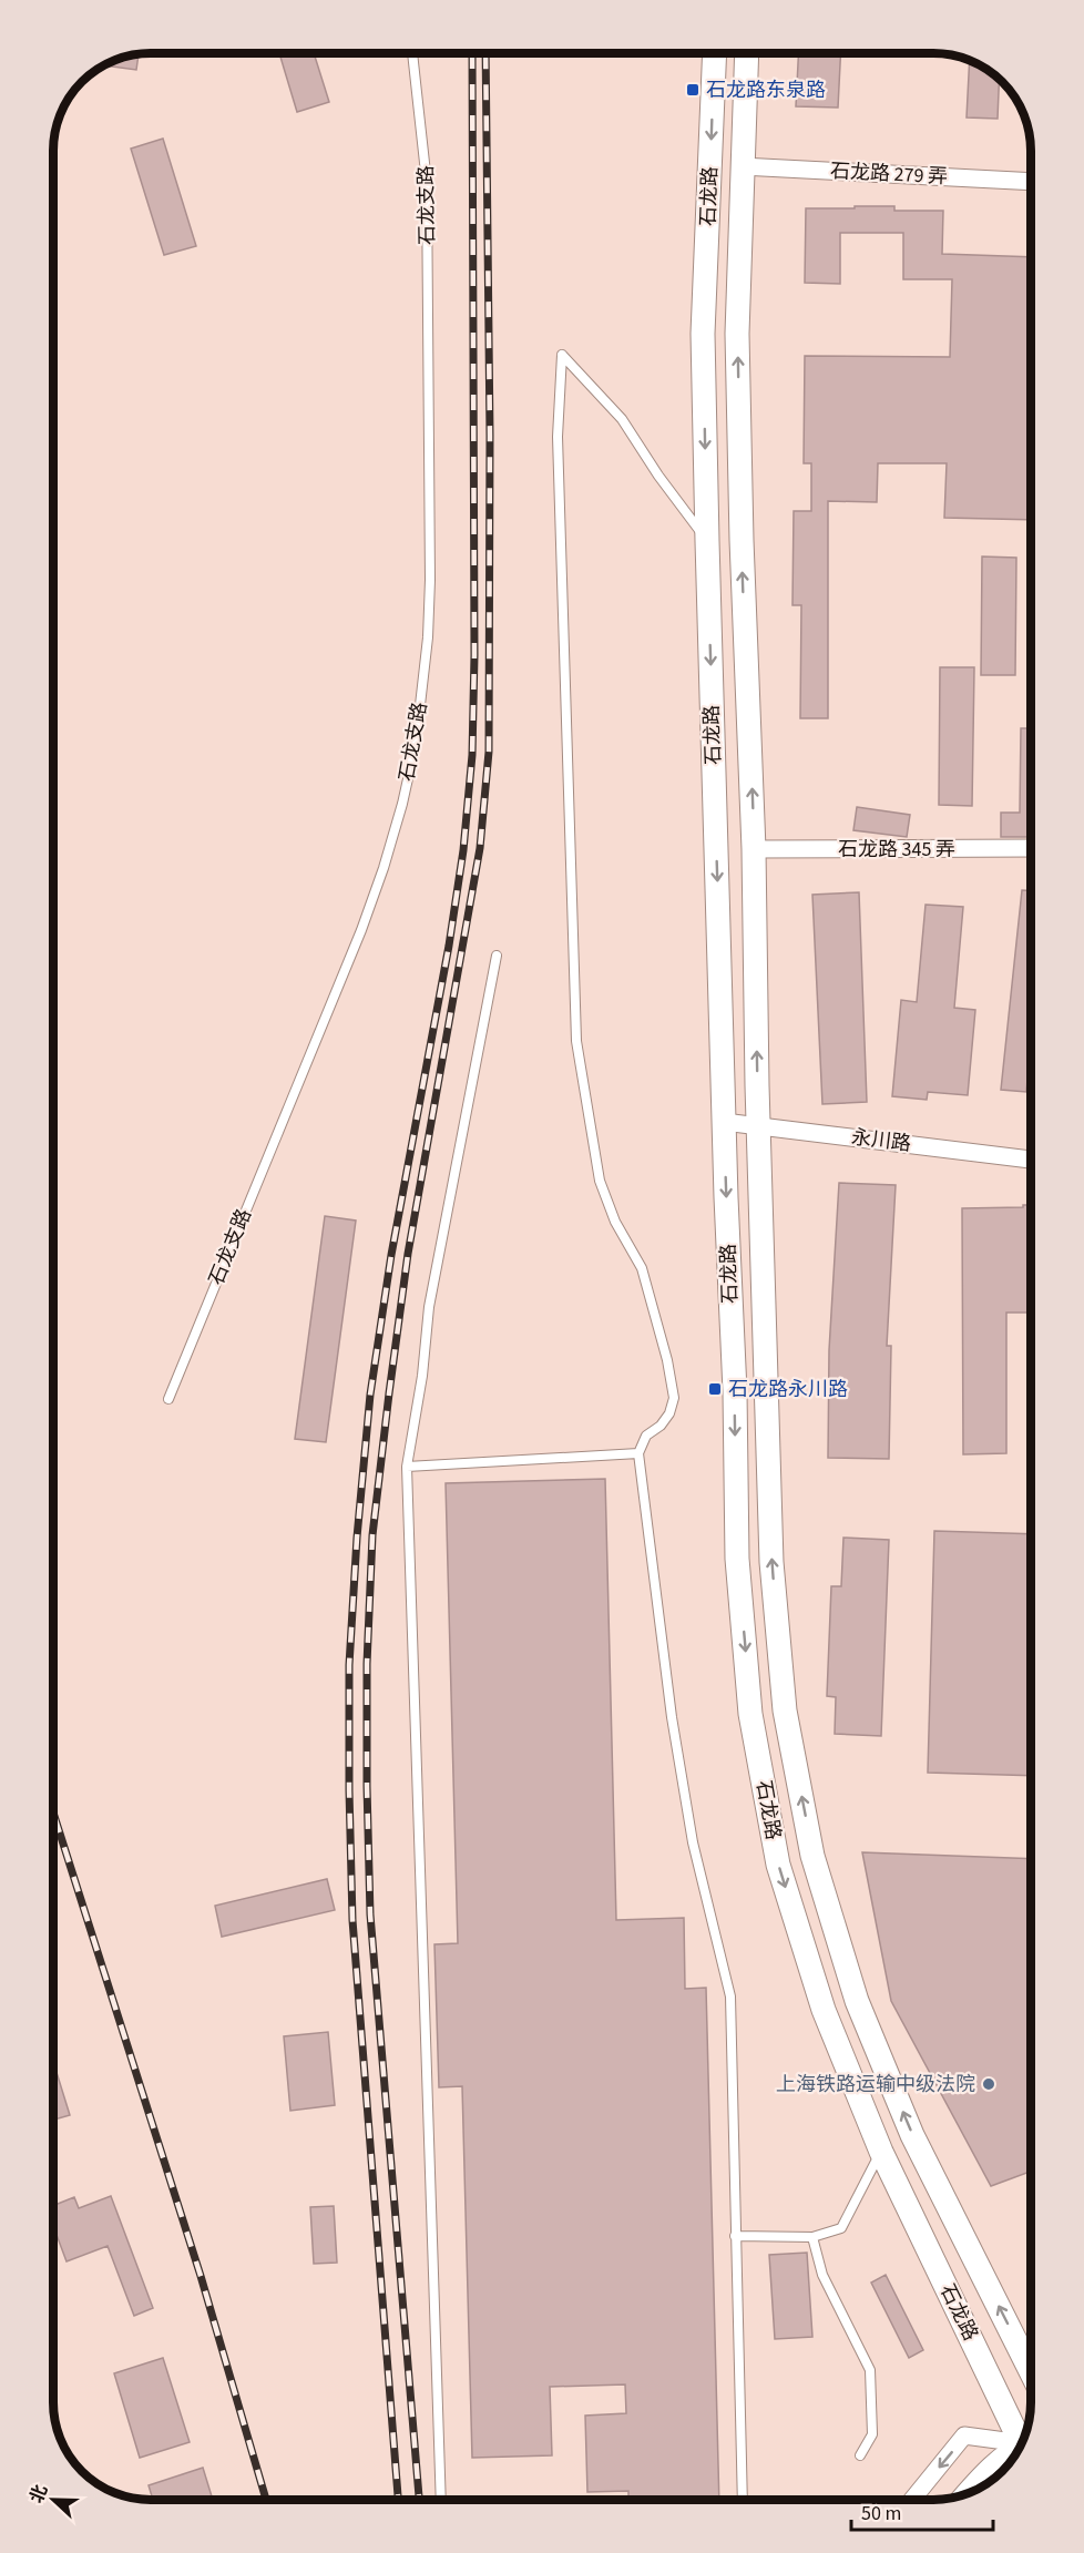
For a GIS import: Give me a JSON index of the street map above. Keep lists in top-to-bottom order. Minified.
{"streets":{"main road":["石龙路"],"street":["石龙路 279 弄","石龙路 345 弄","永川路"],"lane":["石龙支路"]},"crossings":[["石龙路 279 弄","石龙路"],["石龙路","石龙路 345 弄"],["石龙路","永川路"]],"places":{"transit":["石龙路东泉路","石龙路永川路"],"other":["上海铁路运输中级法院"]},"scale_bar":"50 m","north":"left"}
